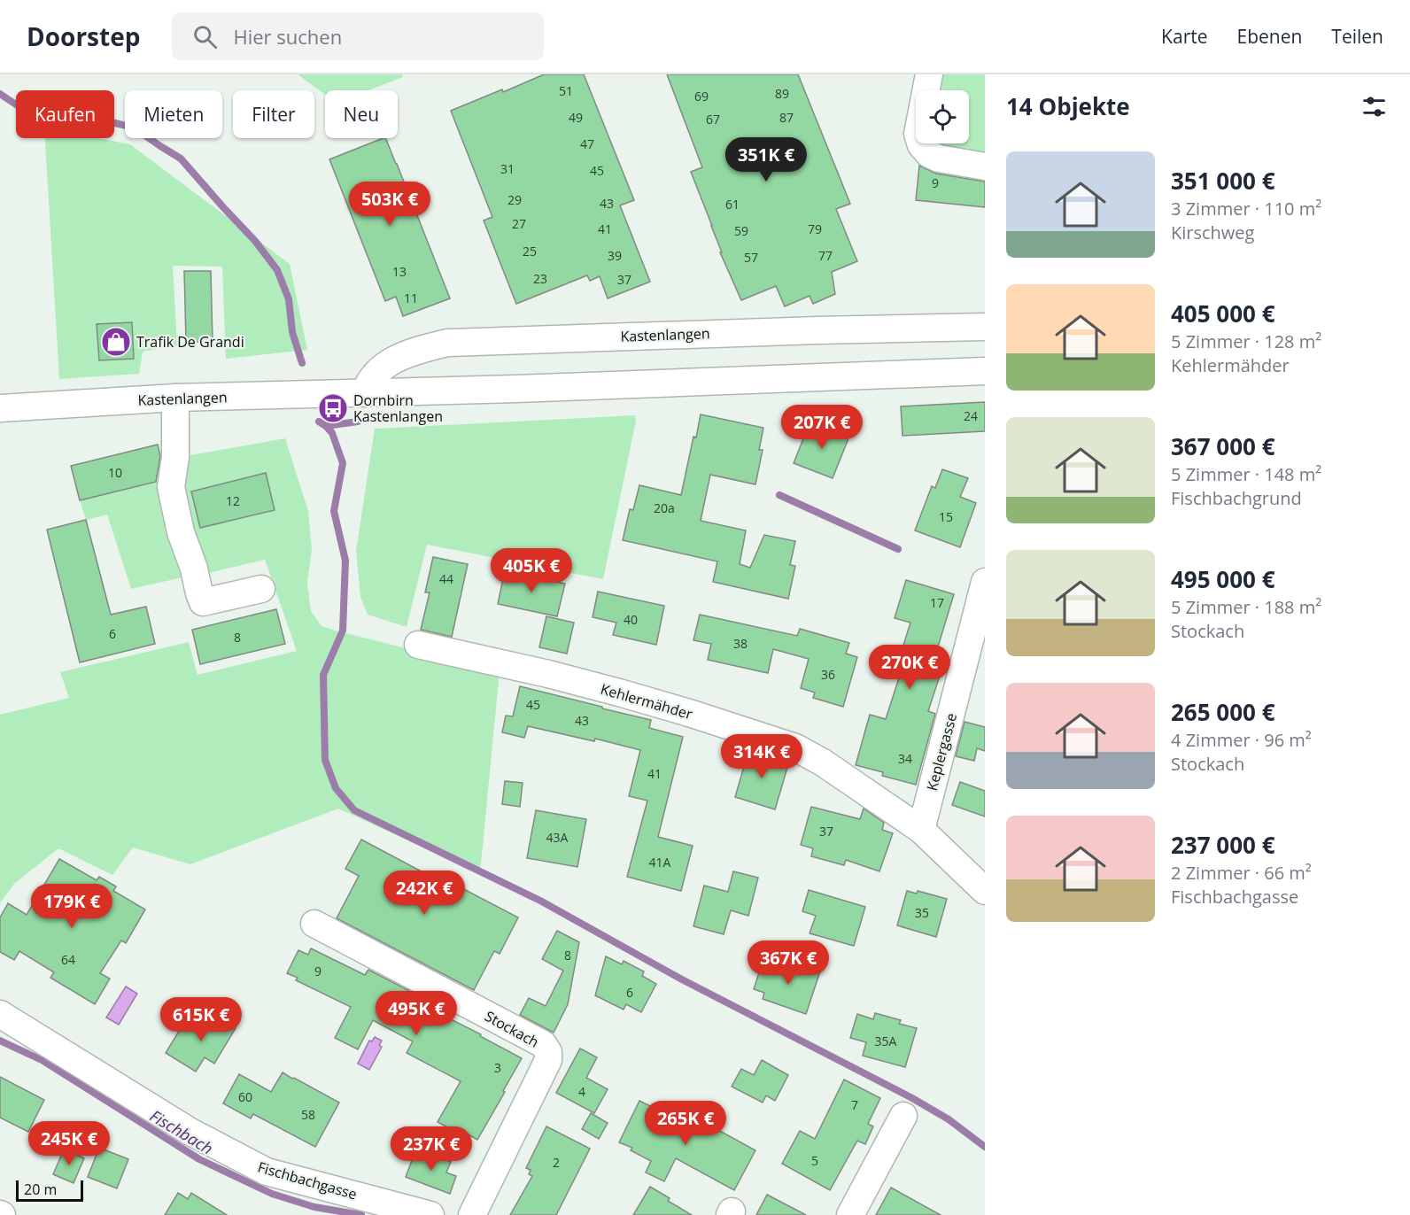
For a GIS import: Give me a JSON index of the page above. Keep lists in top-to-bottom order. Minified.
{"streets":{"street":["Kastenlangen","Kehlermähder","Keplergasse","Stockach","Fischbachgasse"]},"crossings":[["Kehlermähder","Keplergasse"]],"water":["Fischbach"],"places":{"shop":["Trafik De Grandi"],"bus stop":["Dornbirn Kastenlangen"]},"house_numbers":["51","89","69","49","87","67","47","31","45","9","29","43","61","27","41","79","59","25","39","77","57","13","23","37","11","24","10","12","20a","15","44","17","40","6","8","38","36","45","43","34","41","37","43A","41A","35","8","64","9","6","35A","3","4","60","7","58","5","2"],"scale_bar":"20 m","page":{"header":"Doorstep","search":"Hier suchen","nav":["Karte","Ebenen","Teilen"],"heading":"14 Objekte","chip":["Kaufen","Mieten","Filter","Neu"],"price":["351K €","503K €","207K €","405K €","270K €","314K €","242K €","179K €","367K €","495K €","615K €","265K €","245K €","237K €"],"list":[{"name":"351 000 €","note":"3 Zimmer · 110 m² · Kirschweg"},{"name":"405 000 €","note":"5 Zimmer · 128 m² · Kehlermähder"},{"name":"367 000 €","note":"5 Zimmer · 148 m² · Fischbachgrund"},{"name":"495 000 €","note":"5 Zimmer · 188 m² · Stockach"},{"name":"265 000 €","note":"4 Zimmer · 96 m² · Stockach"},{"name":"237 000 €","note":"2 Zimmer · 66 m² · Fischbachgasse"}],"scale":"20 m"}}
